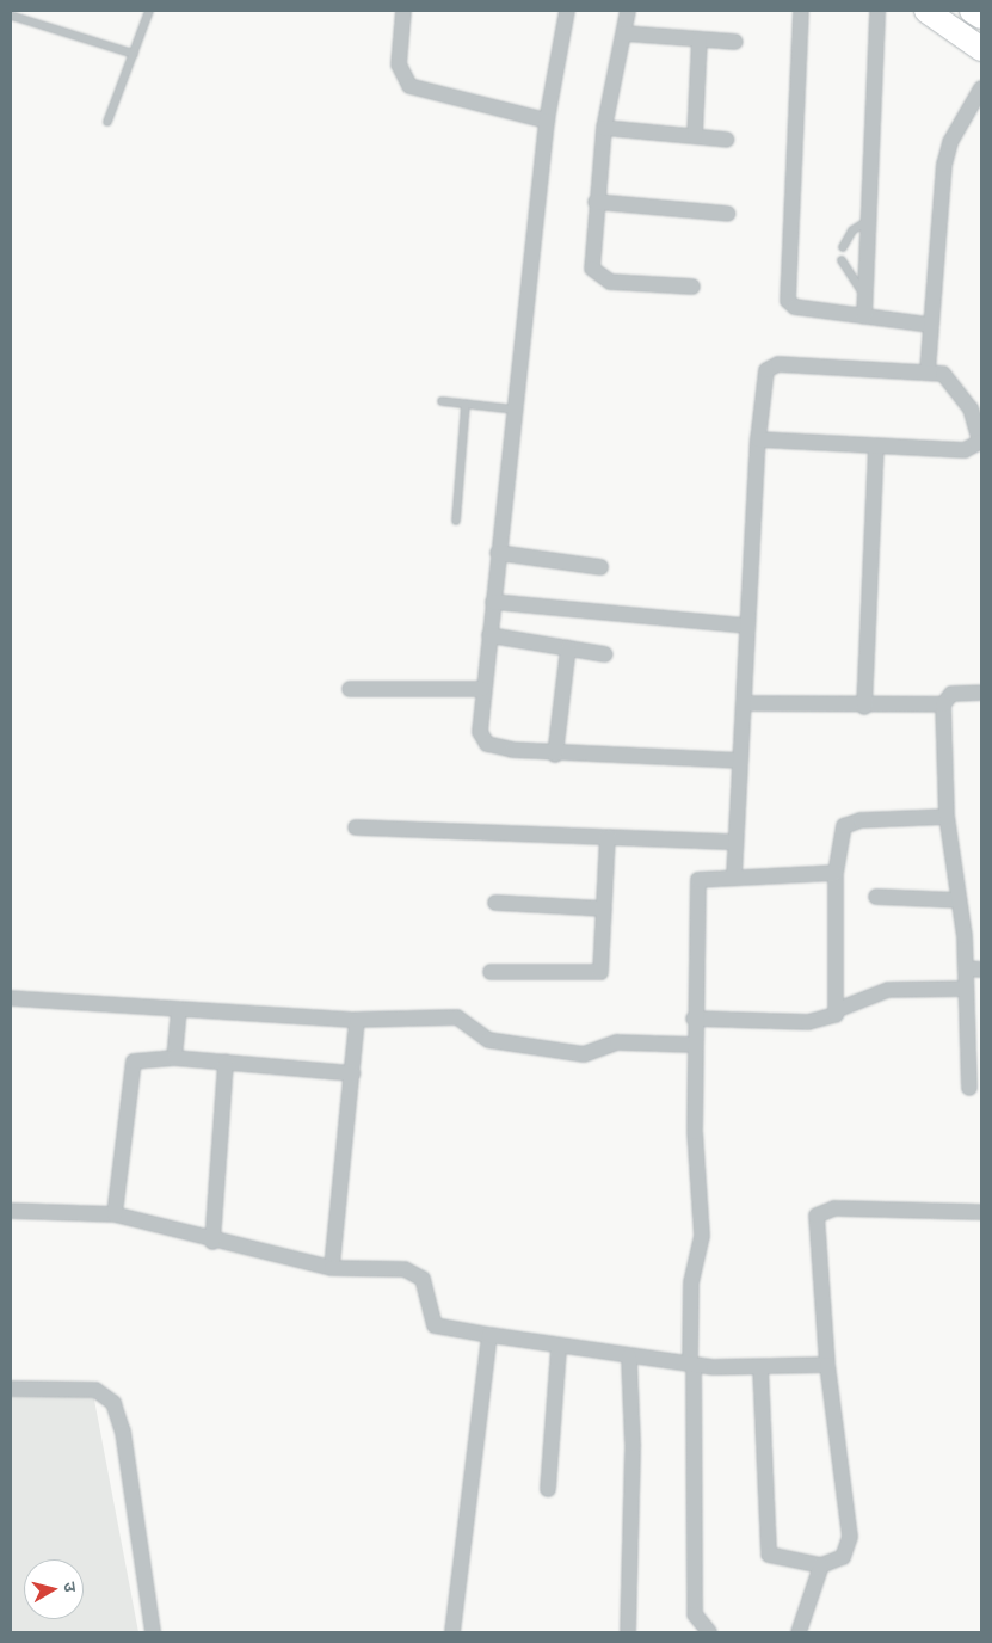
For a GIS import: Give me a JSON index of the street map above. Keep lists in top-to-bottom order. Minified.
{"north":"right"}
